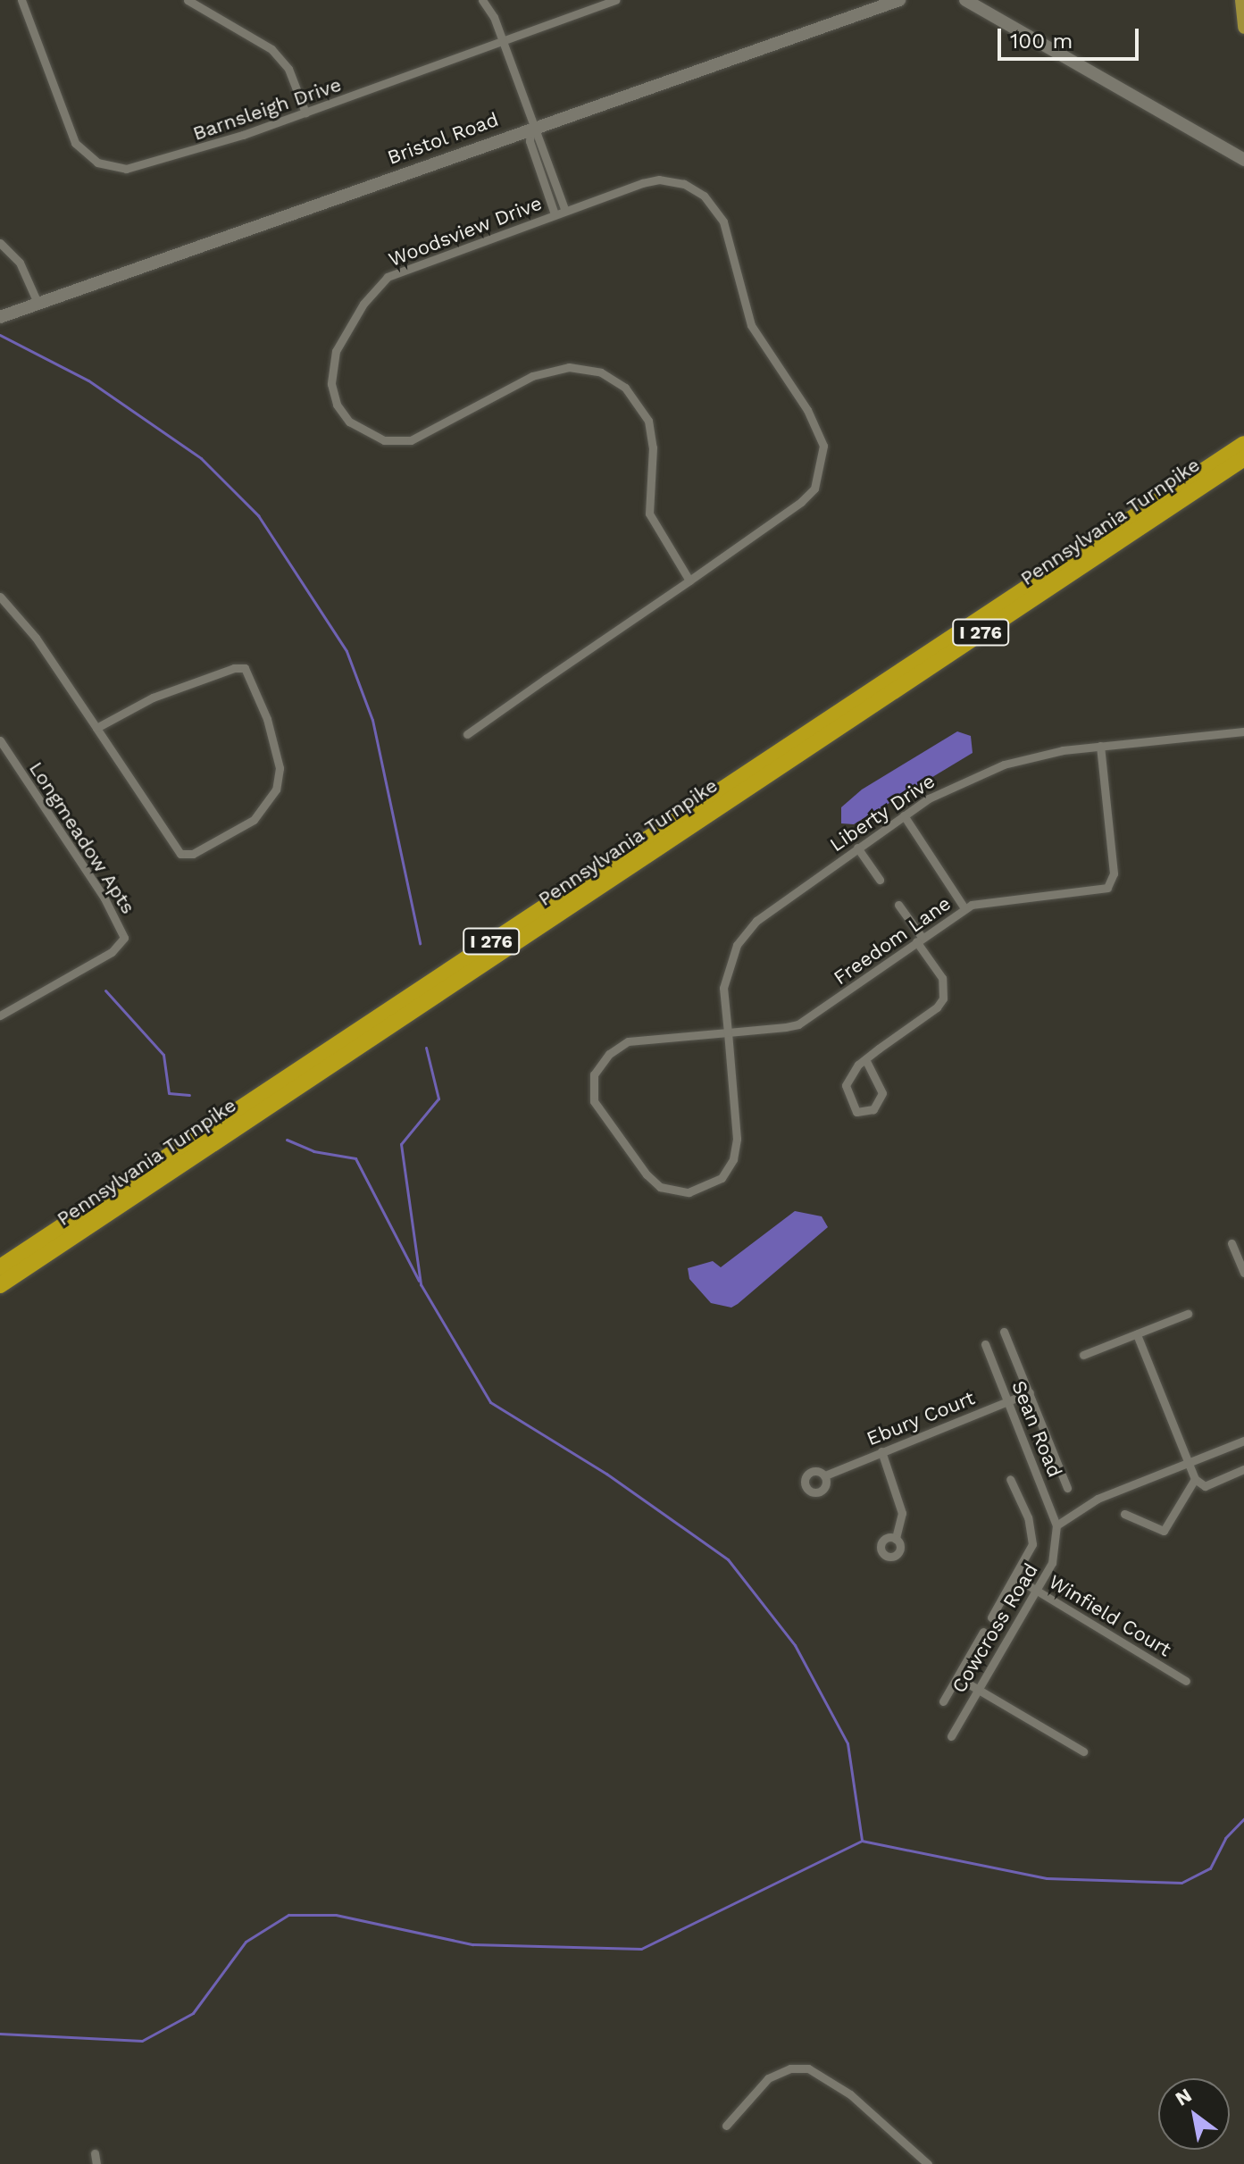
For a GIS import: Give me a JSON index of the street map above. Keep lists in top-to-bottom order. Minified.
{"streets":{"highway":["Pennsylvania Turnpike","I 276"],"main road":["Bristol Road"],"street":["Barnsleigh Drive","Woodsview Drive","Liberty Drive","Longmeadow Apts","Freedom Lane","Ebury Court","Sean Road","Winfield Court","Cowcross Road"]},"crossings":[["Liberty Drive","Freedom Lane"],["Ebury Court","Sean Road"],["Sean Road","Cowcross Road"],["Winfield Court","Cowcross Road"]],"scale_bar":"100 m","north":"top left"}
